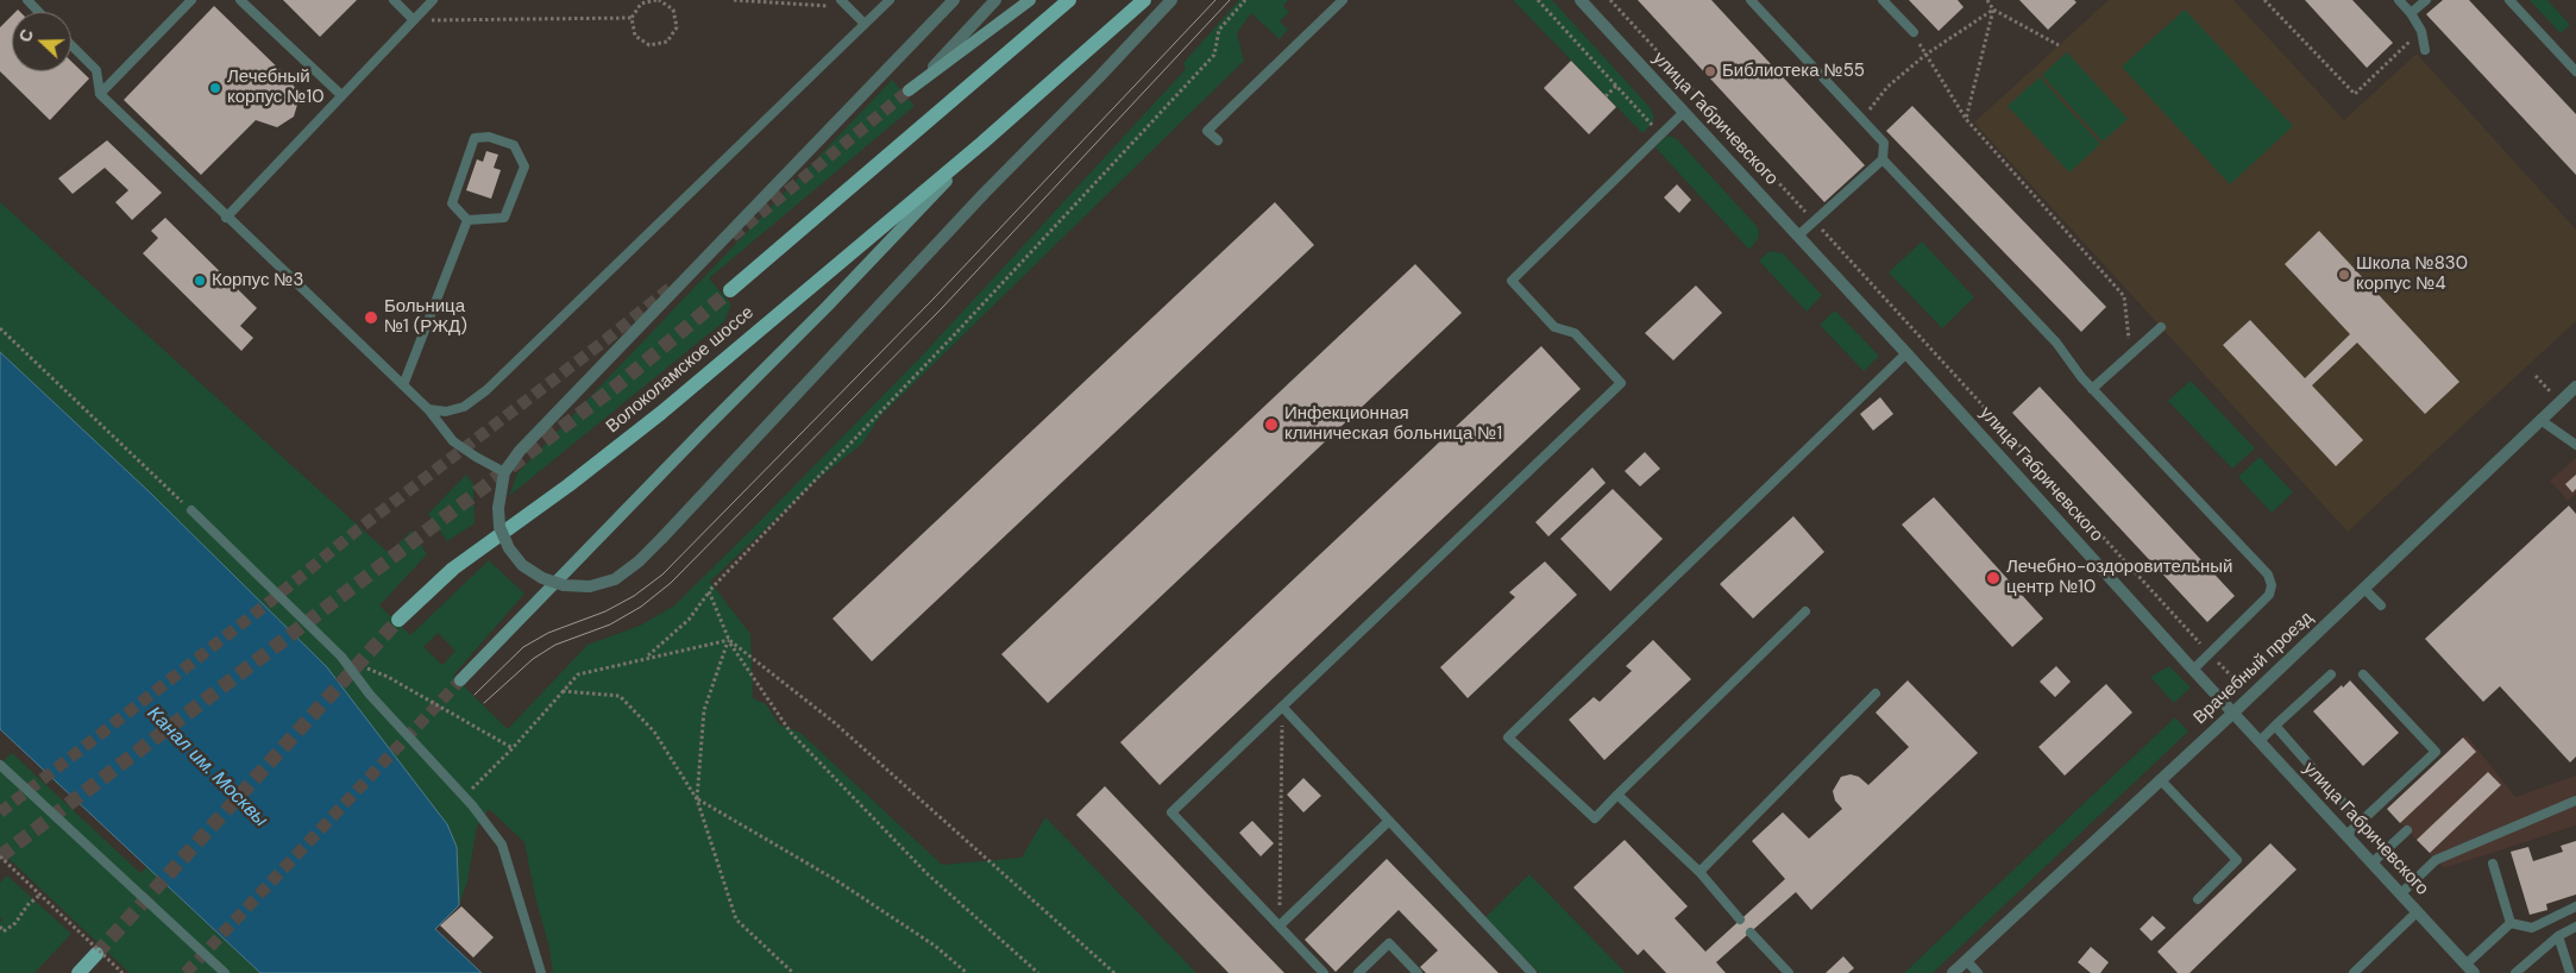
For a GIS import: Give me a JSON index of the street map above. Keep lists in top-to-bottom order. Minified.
{"streets":{"main road":["Волоколамское шоссе"],"street":["улица Габричевского","Врачебный проезд"]},"crossings":[["улица Габричевского","Врачебный проезд"]],"water":["Канал им. Москвы"],"places":["Библиотека №55","Лечебный корпус №10","Школа №830 корпус №4","Корпус №3","Больница №1 (РЖД)","Инфекционная клиническая больница №1","Лечебно-оздоровительный центр №10"],"north":"left"}
